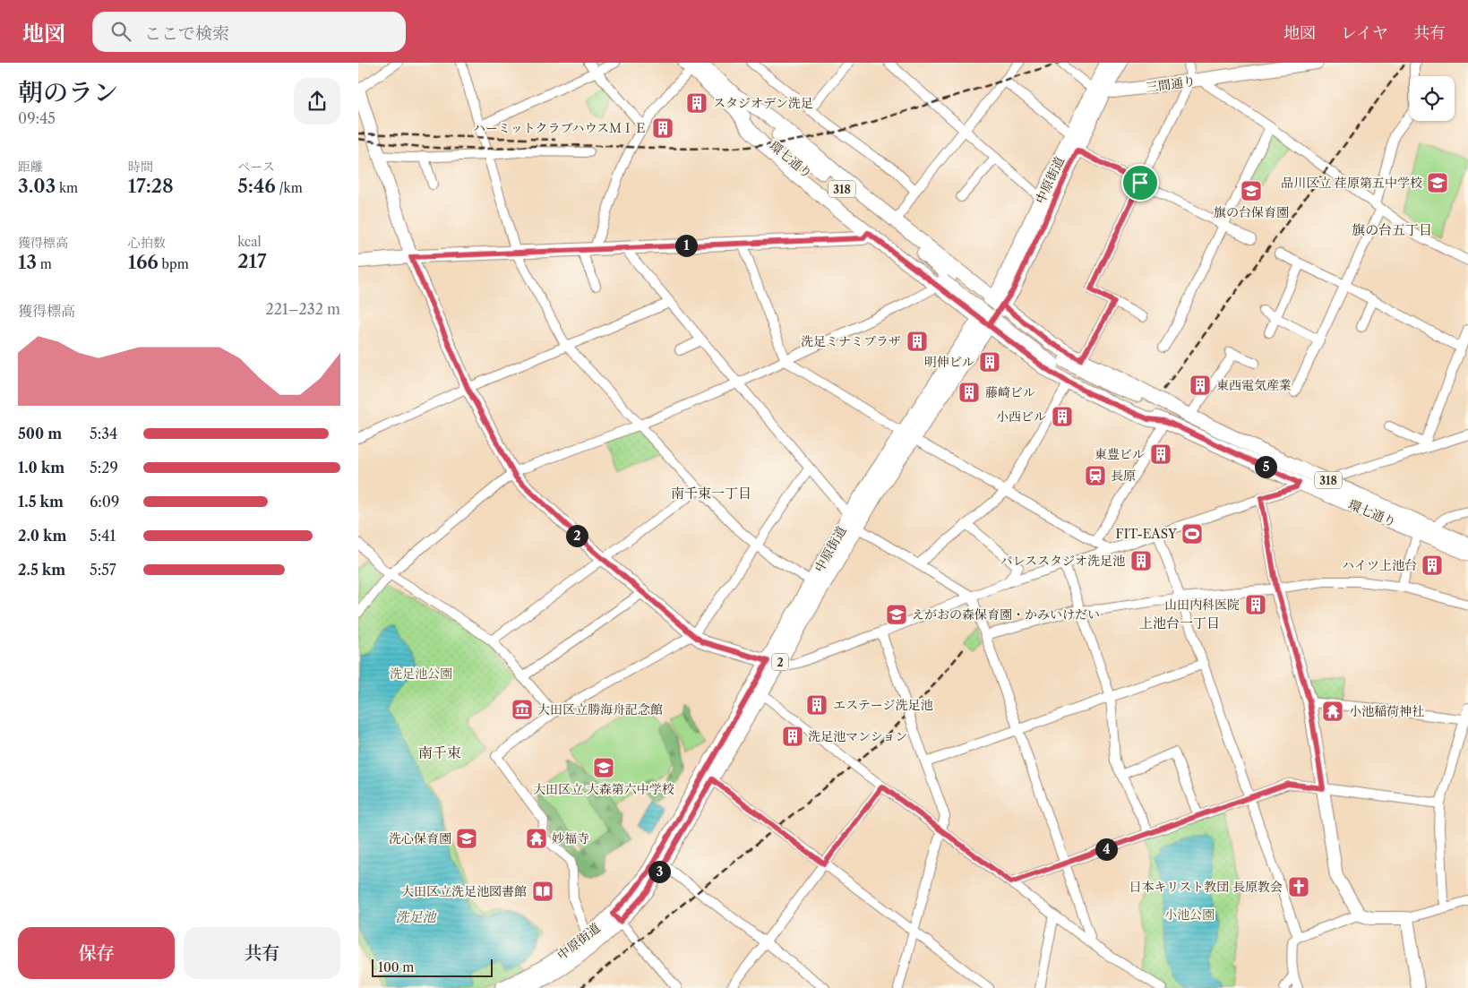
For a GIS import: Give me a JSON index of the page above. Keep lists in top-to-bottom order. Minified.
{"streets":{"main road":["環七通り","中原街道","318","2"],"street":["三間通り"]},"crossings":[["三間通り","中原街道"]],"districts":["旗の台五丁目","南千束一丁目","上池台一丁目","南千束"],"water":["洗足池"],"parks":["洗足池公園","小池公園"],"places":{"building":["スタジオデン洗足","ハーミットクラブハウスＭＩＥ","洗足ミナミプラザ","明伸ビル","東西電気産業","藤崎ビル","小西ビル","東豊ビル","パレススタジオ洗足池","ハイツ上池台","山田内科医院","エステージ洗足池","洗足池マンション"],"school or university":["品川区立 荏原第五中学校","旗の台保育園","えがおの森保育園・かみいけだい","大田区立 大森第六中学校","洗心保育園"],"station":["長原"],"sports":["FIT-EASY"],"museum":["大田区立勝海舟記念館"],"temple":["小池稲荷神社","妙福寺"],"church":["日本キリスト教団 長原教会"],"library":["大田区立洗足池図書館"]},"scale_bar":"100 m","page":{"header":"地図","search":"ここで検索","nav":["地図","レイヤ","共有"],"heading":["朝のラン","09:45"],"stats":[["距離","3.03 km"],["時間","17:28"],["ペース","5:46 /km"],["獲得標高","13 m"],["心拍数","166 bpm"],["kcal","217"]],"pins":["1","5","2","4","3"],"chart":["獲得標高","221–232 m"],"list":[{"name":"500 m","note":"5:34"},{"name":"1.0 km","note":"5:29"},{"name":"1.5 km","note":"6:09"},{"name":"2.0 km","note":"5:41"},{"name":"2.5 km","note":"5:57"}],"buttons":["保存","共有"],"scale":"100 m"}}
